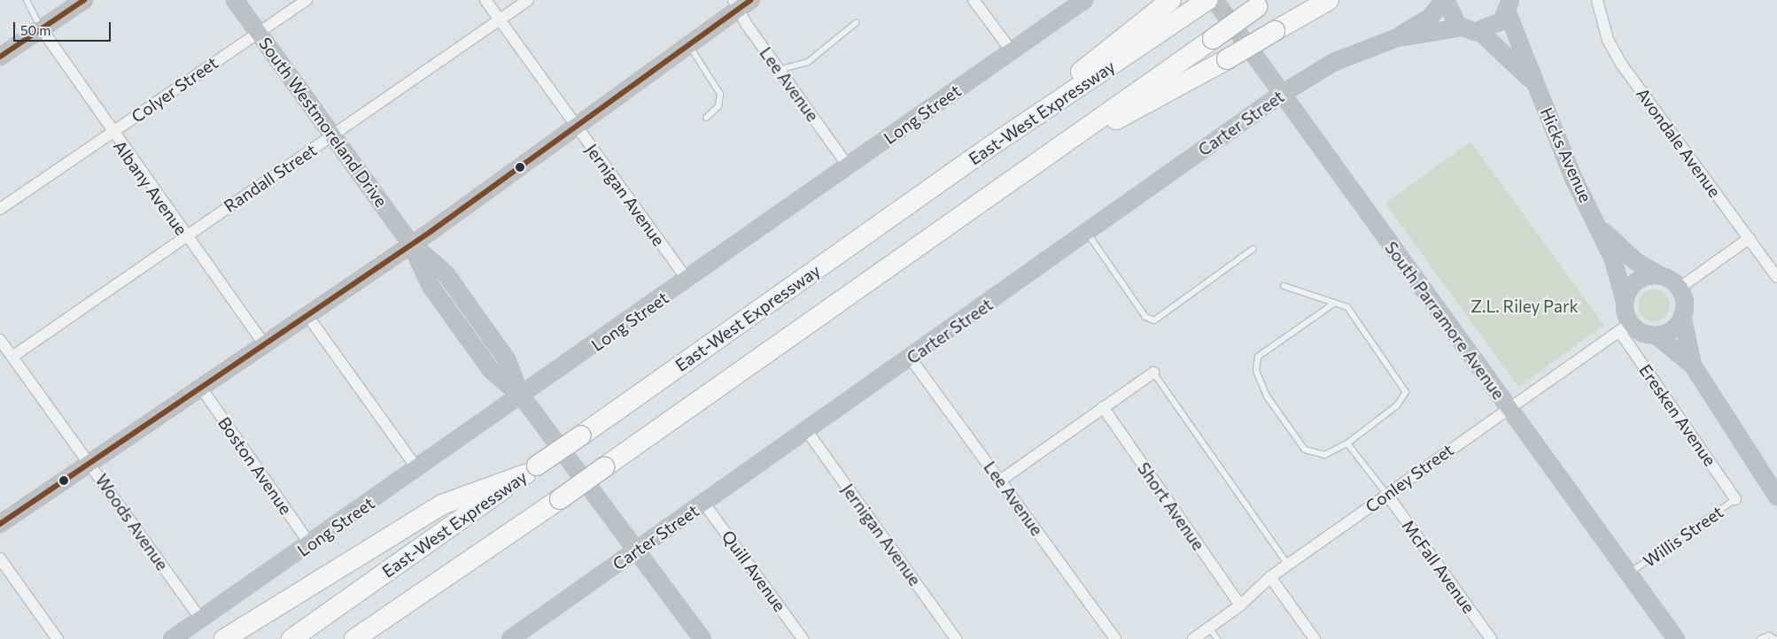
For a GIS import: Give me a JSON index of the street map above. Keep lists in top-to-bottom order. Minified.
{"streets":{"highway":["East-West Expressway"],"street":["Lee Avenue","Colyer Street","Long Street","South Westmoreland Drive","Carter Street","Avondale Avenue","Hicks Avenue","Randall Street","Albany Avenue","Jernigan Avenue","South Parramore Avenue","Eresken Avenue","Boston Avenue","Conley Street","Short Avenue","Woods Avenue","McFall Avenue","Quill Avenue"],"lane":["Willis Street"]},"crossings":[["Lee Avenue","Long Street"],["Lee Avenue","Carter Street"],["Colyer Street","South Westmoreland Drive"],["Colyer Street","Albany Avenue"],["Long Street","South Westmoreland Drive"],["Long Street","Jernigan Avenue"],["Long Street","Boston Avenue"],["Long Street","Woods Avenue"],["South Westmoreland Drive","Carter Street"],["South Westmoreland Drive","Randall Street"],["Carter Street","Jernigan Avenue"],["Carter Street","South Parramore Avenue"],["Carter Street","Quill Avenue"],["Hicks Avenue","Eresken Avenue"],["Hicks Avenue","Conley Street"],["Randall Street","Albany Avenue"],["Randall Street","Jernigan Avenue"],["Randall Street","Woods Avenue"],["South Parramore Avenue","Conley Street"],["South Parramore Avenue","Willis Street"],["Eresken Avenue","Conley Street"],["Eresken Avenue","Willis Street"],["Conley Street","Short Avenue"],["Conley Street","McFall Avenue"]],"parks":["Z.L. Riley Park"],"scale_bar":"50 m"}
